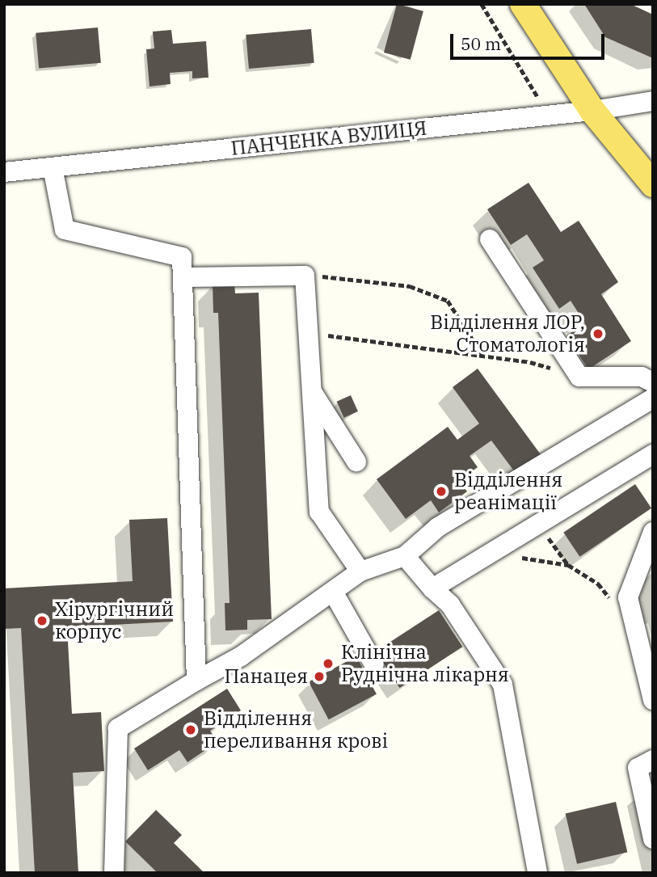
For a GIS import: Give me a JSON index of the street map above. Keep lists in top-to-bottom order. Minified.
{"streets":{"street":["ПАНЧЕНКА ВУЛИЦЯ"]},"places":["Відділення ЛОР, Стоматологія","Відділення реанімації","Хірургічний корпус","Клінічна Руднічна лікарня","Панацея","Відділення переливання крові"],"scale_bar":"50 m"}
